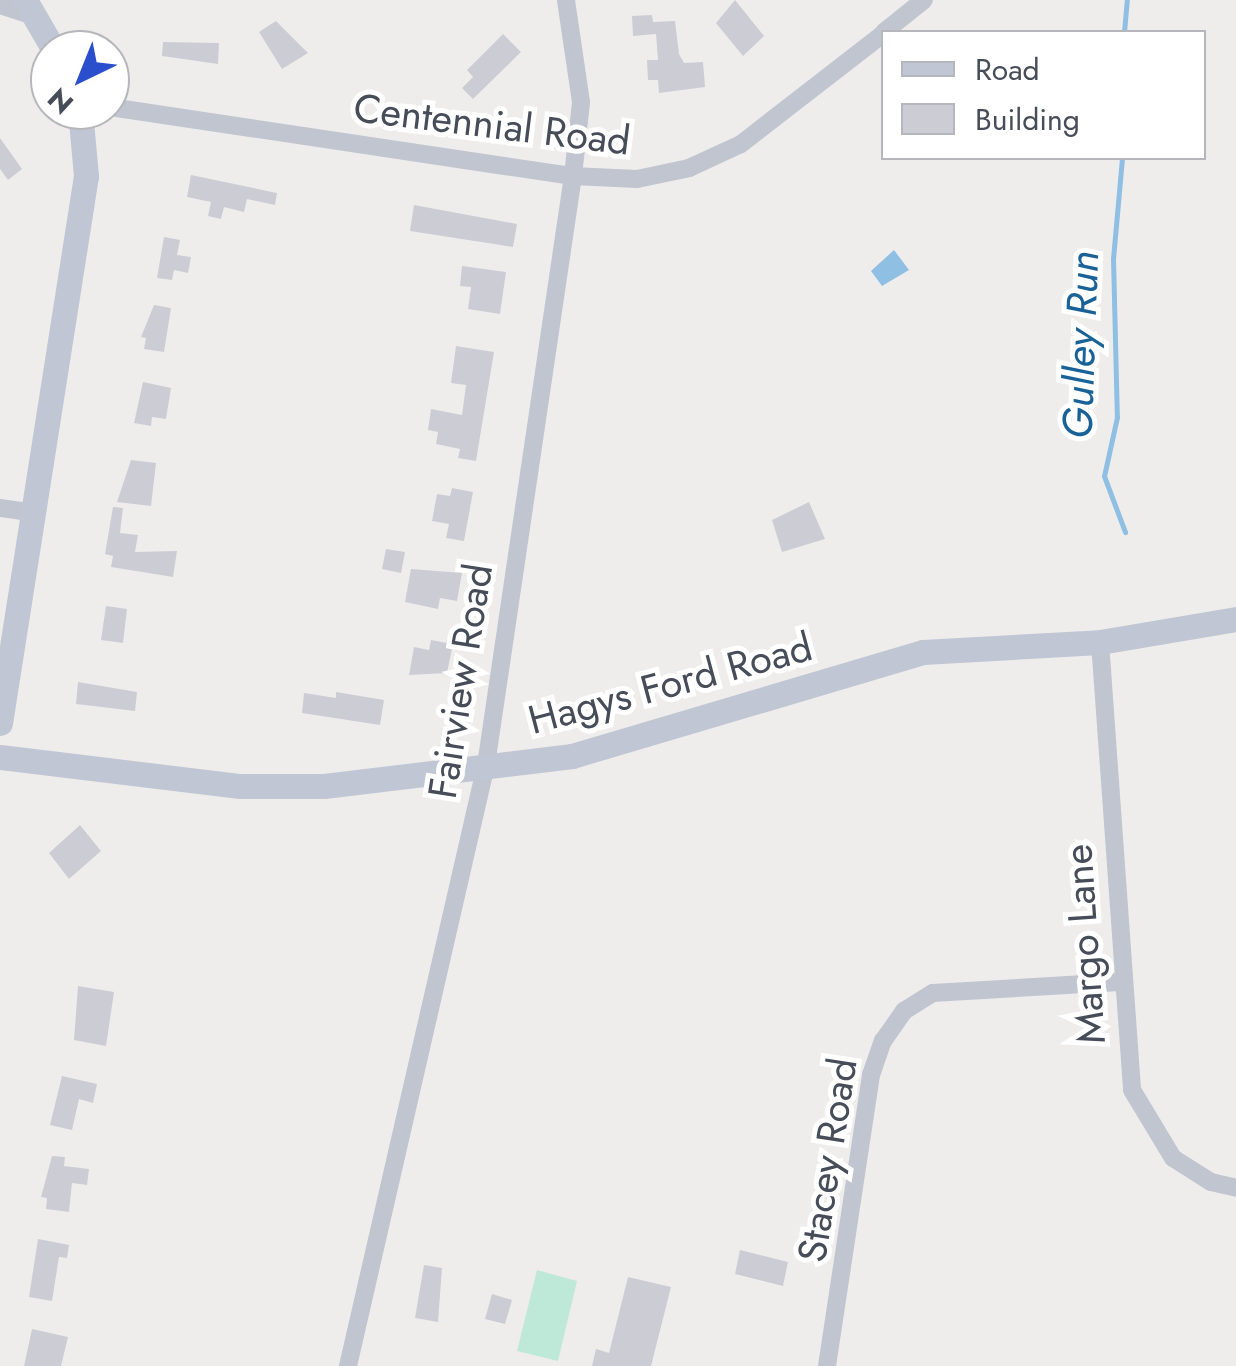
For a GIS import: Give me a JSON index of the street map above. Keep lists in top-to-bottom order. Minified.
{"streets":{"street":["Centennial Road","Fairview Road","Hagys Ford Road","Margo Lane","Stacey Road"]},"crossings":[["Centennial Road","Fairview Road"],["Fairview Road","Hagys Ford Road"],["Hagys Ford Road","Margo Lane"],["Margo Lane","Stacey Road"]],"water":["Gulley Run"],"legend":["Road","Building"],"north":"bottom left"}
